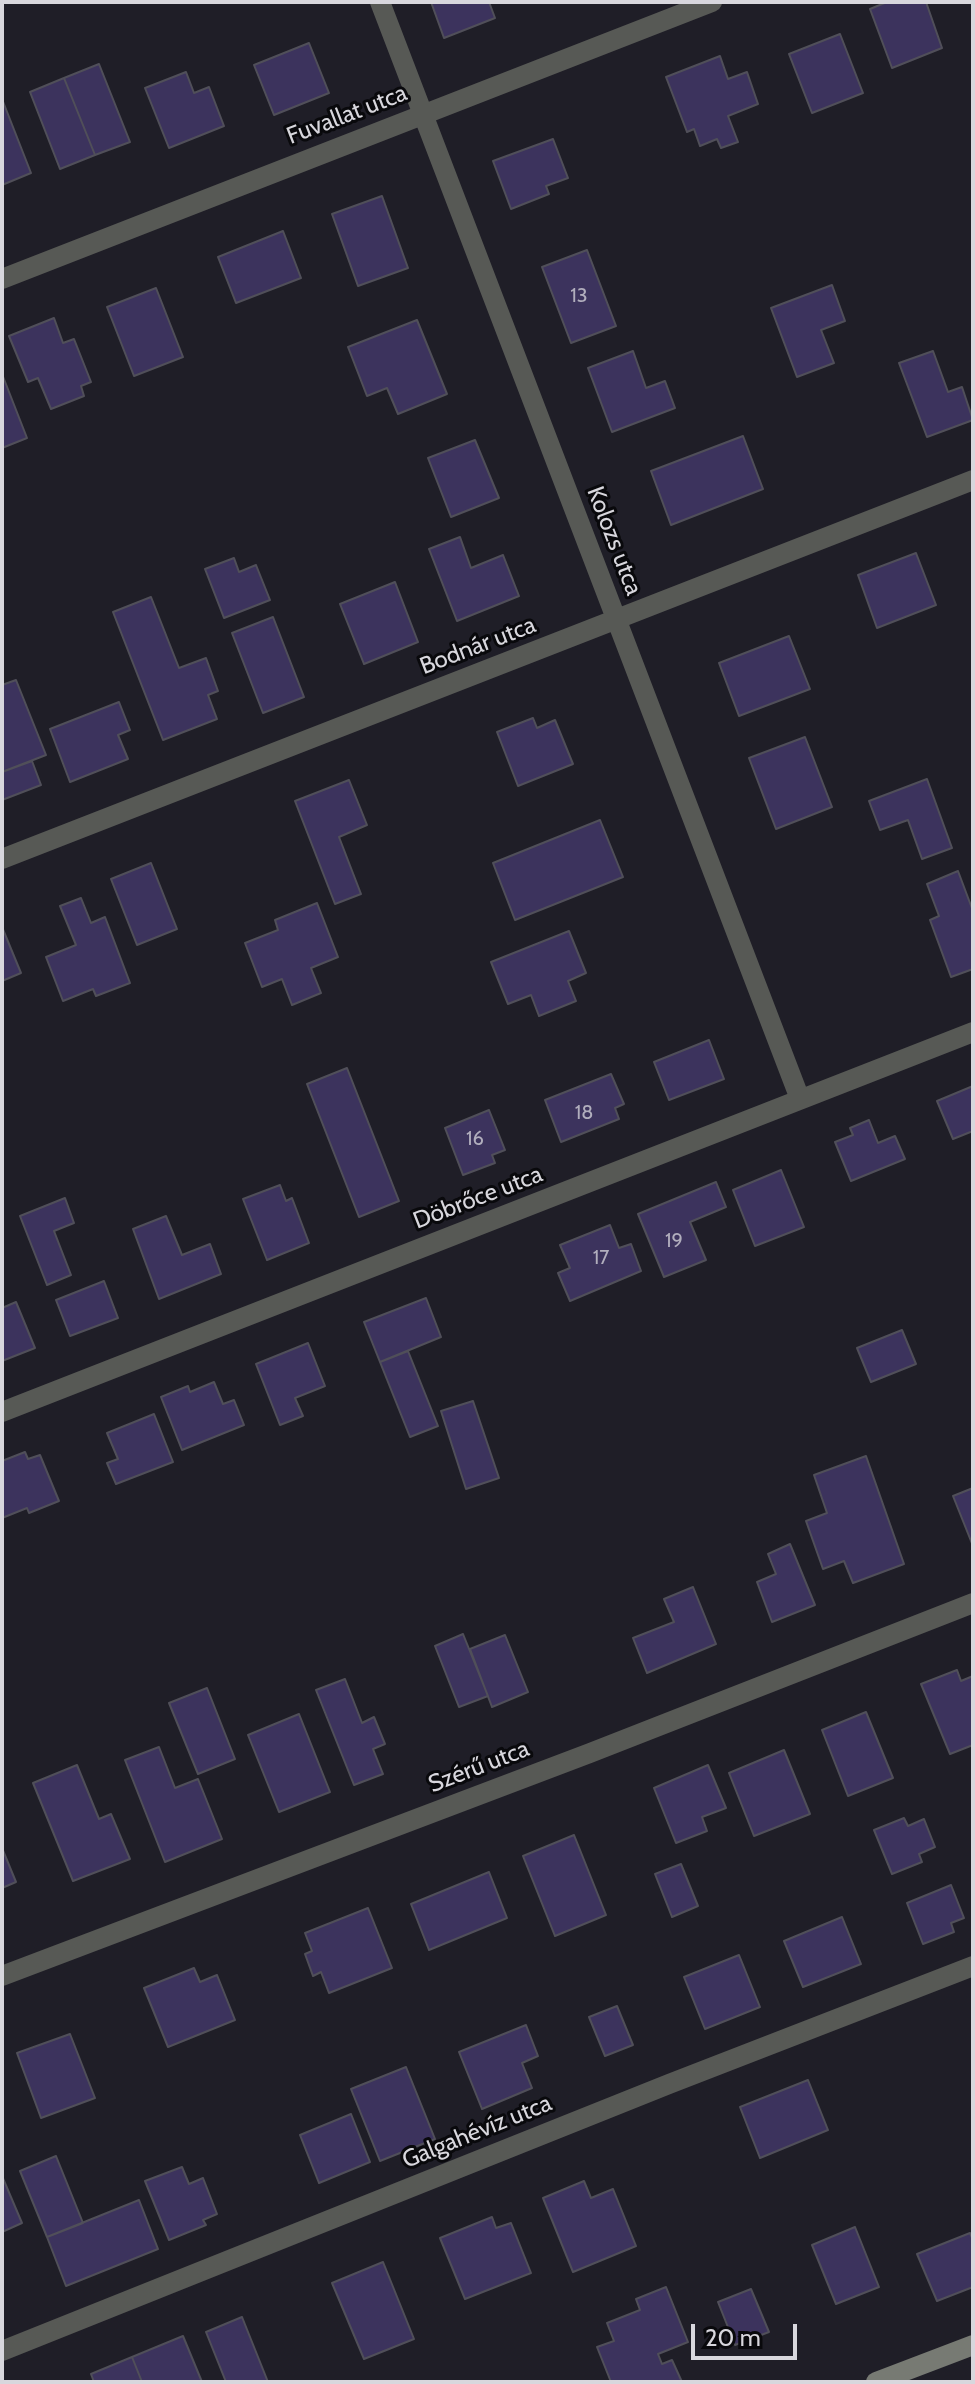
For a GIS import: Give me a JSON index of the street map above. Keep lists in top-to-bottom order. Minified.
{"streets":{"street":["Fuvallat utca","Kolozs utca","Bodnár utca","Döbrőce utca","Szérű utca","Galgahévíz utca"]},"crossings":[["Fuvallat utca","Kolozs utca"],["Kolozs utca","Bodnár utca"],["Kolozs utca","Döbrőce utca"]],"house_numbers":["13","18","16","19","17"],"scale_bar":"20 m"}
